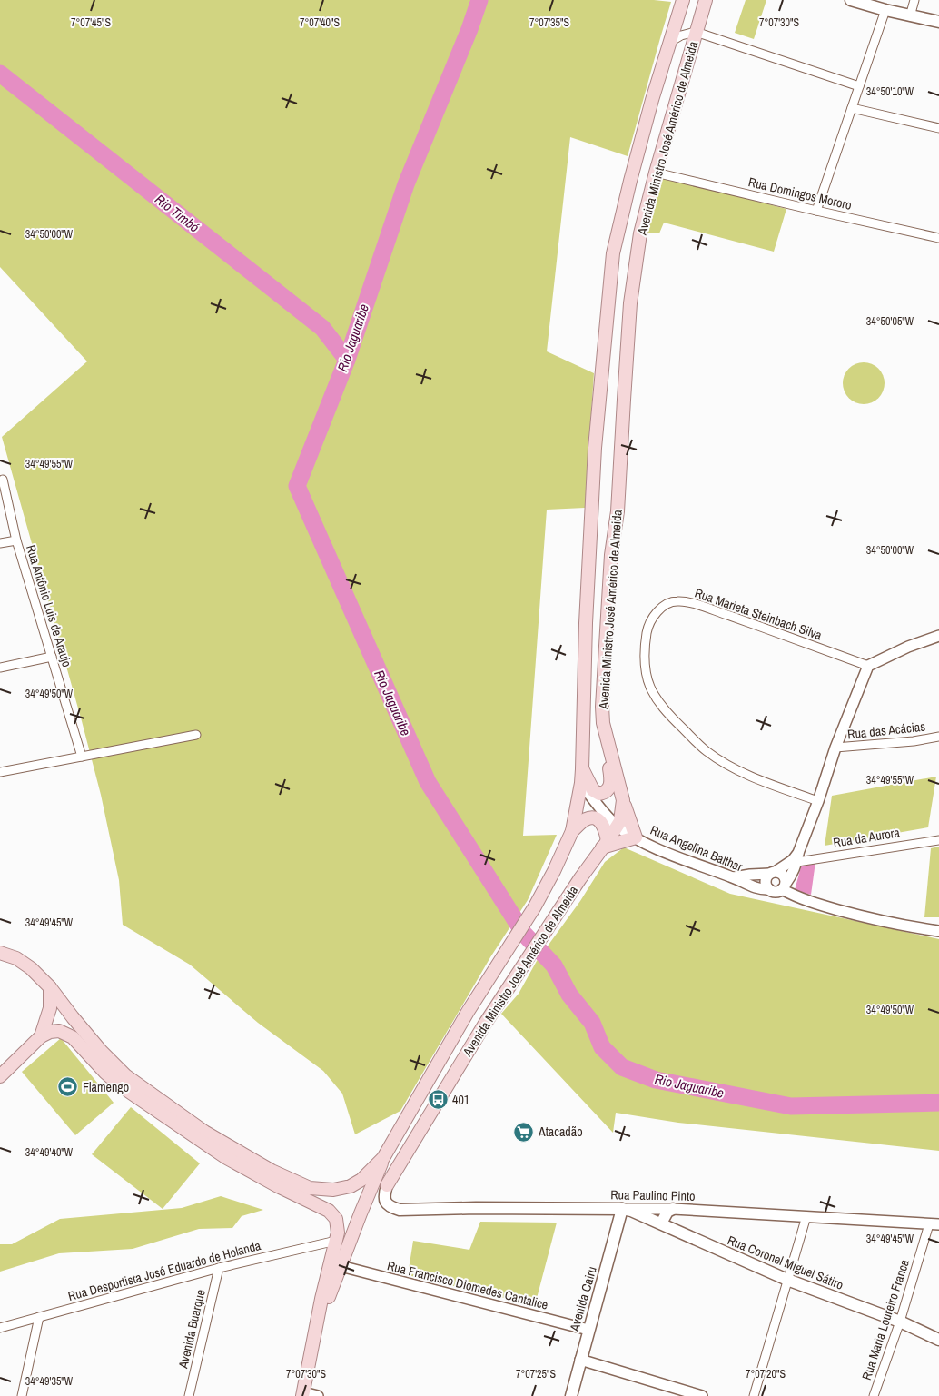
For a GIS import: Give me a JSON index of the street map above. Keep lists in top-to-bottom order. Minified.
{"streets":{"main road":["Avenida Ministro José Américo de Almeida","Rua Paulino Pinto","Rua Coronel Miguel Sátiro","Avenida Cairu"],"street":["Rua Domingos Mororo","Rua Antônio Luis de Araujo","Rua Marieta Steinbach Silva","Rua das Acácias","Rua da Aurora","Rua Angelina Balthar","Rua Desportista José Eduardo de Holanda","Rua Francisco Diomedes Cantalice","Rua Maria Loureiro Franca","Avenida Buarque"]},"crossings":[["Avenida Ministro José Américo de Almeida","Rua Domingos Mororo"],["Avenida Ministro José Américo de Almeida","Rua Angelina Balthar"],["Avenida Ministro José Américo de Almeida","Rua Paulino Pinto"],["Rua Paulino Pinto","Rua Coronel Miguel Sátiro"],["Rua Paulino Pinto","Avenida Cairu"],["Rua Paulino Pinto","Rua Maria Loureiro Franca"],["Rua Coronel Miguel Sátiro","Avenida Cairu"],["Rua Coronel Miguel Sátiro","Rua Maria Loureiro Franca"],["Rua Desportista José Eduardo de Holanda","Avenida Buarque"],["Rua Francisco Diomedes Cantalice","Avenida Cairu"]],"water":["Rio Timbó","Rio Jaguaribe"],"places":{"sports":["Flamengo"],"bus stop":["401"],"supermarket":["Atacadão"]},"coordinates":["7°07'45\"S","7°07'40\"S","7°07'35\"S","7°07'30\"S","34°50'10\"W","34°50'00\"W","34°50'05\"W","34°49'55\"W","34°49'50\"W","34°49'45\"W","34°49'40\"W","7°07'25\"S","7°07'20\"S","34°49'35\"W"]}
